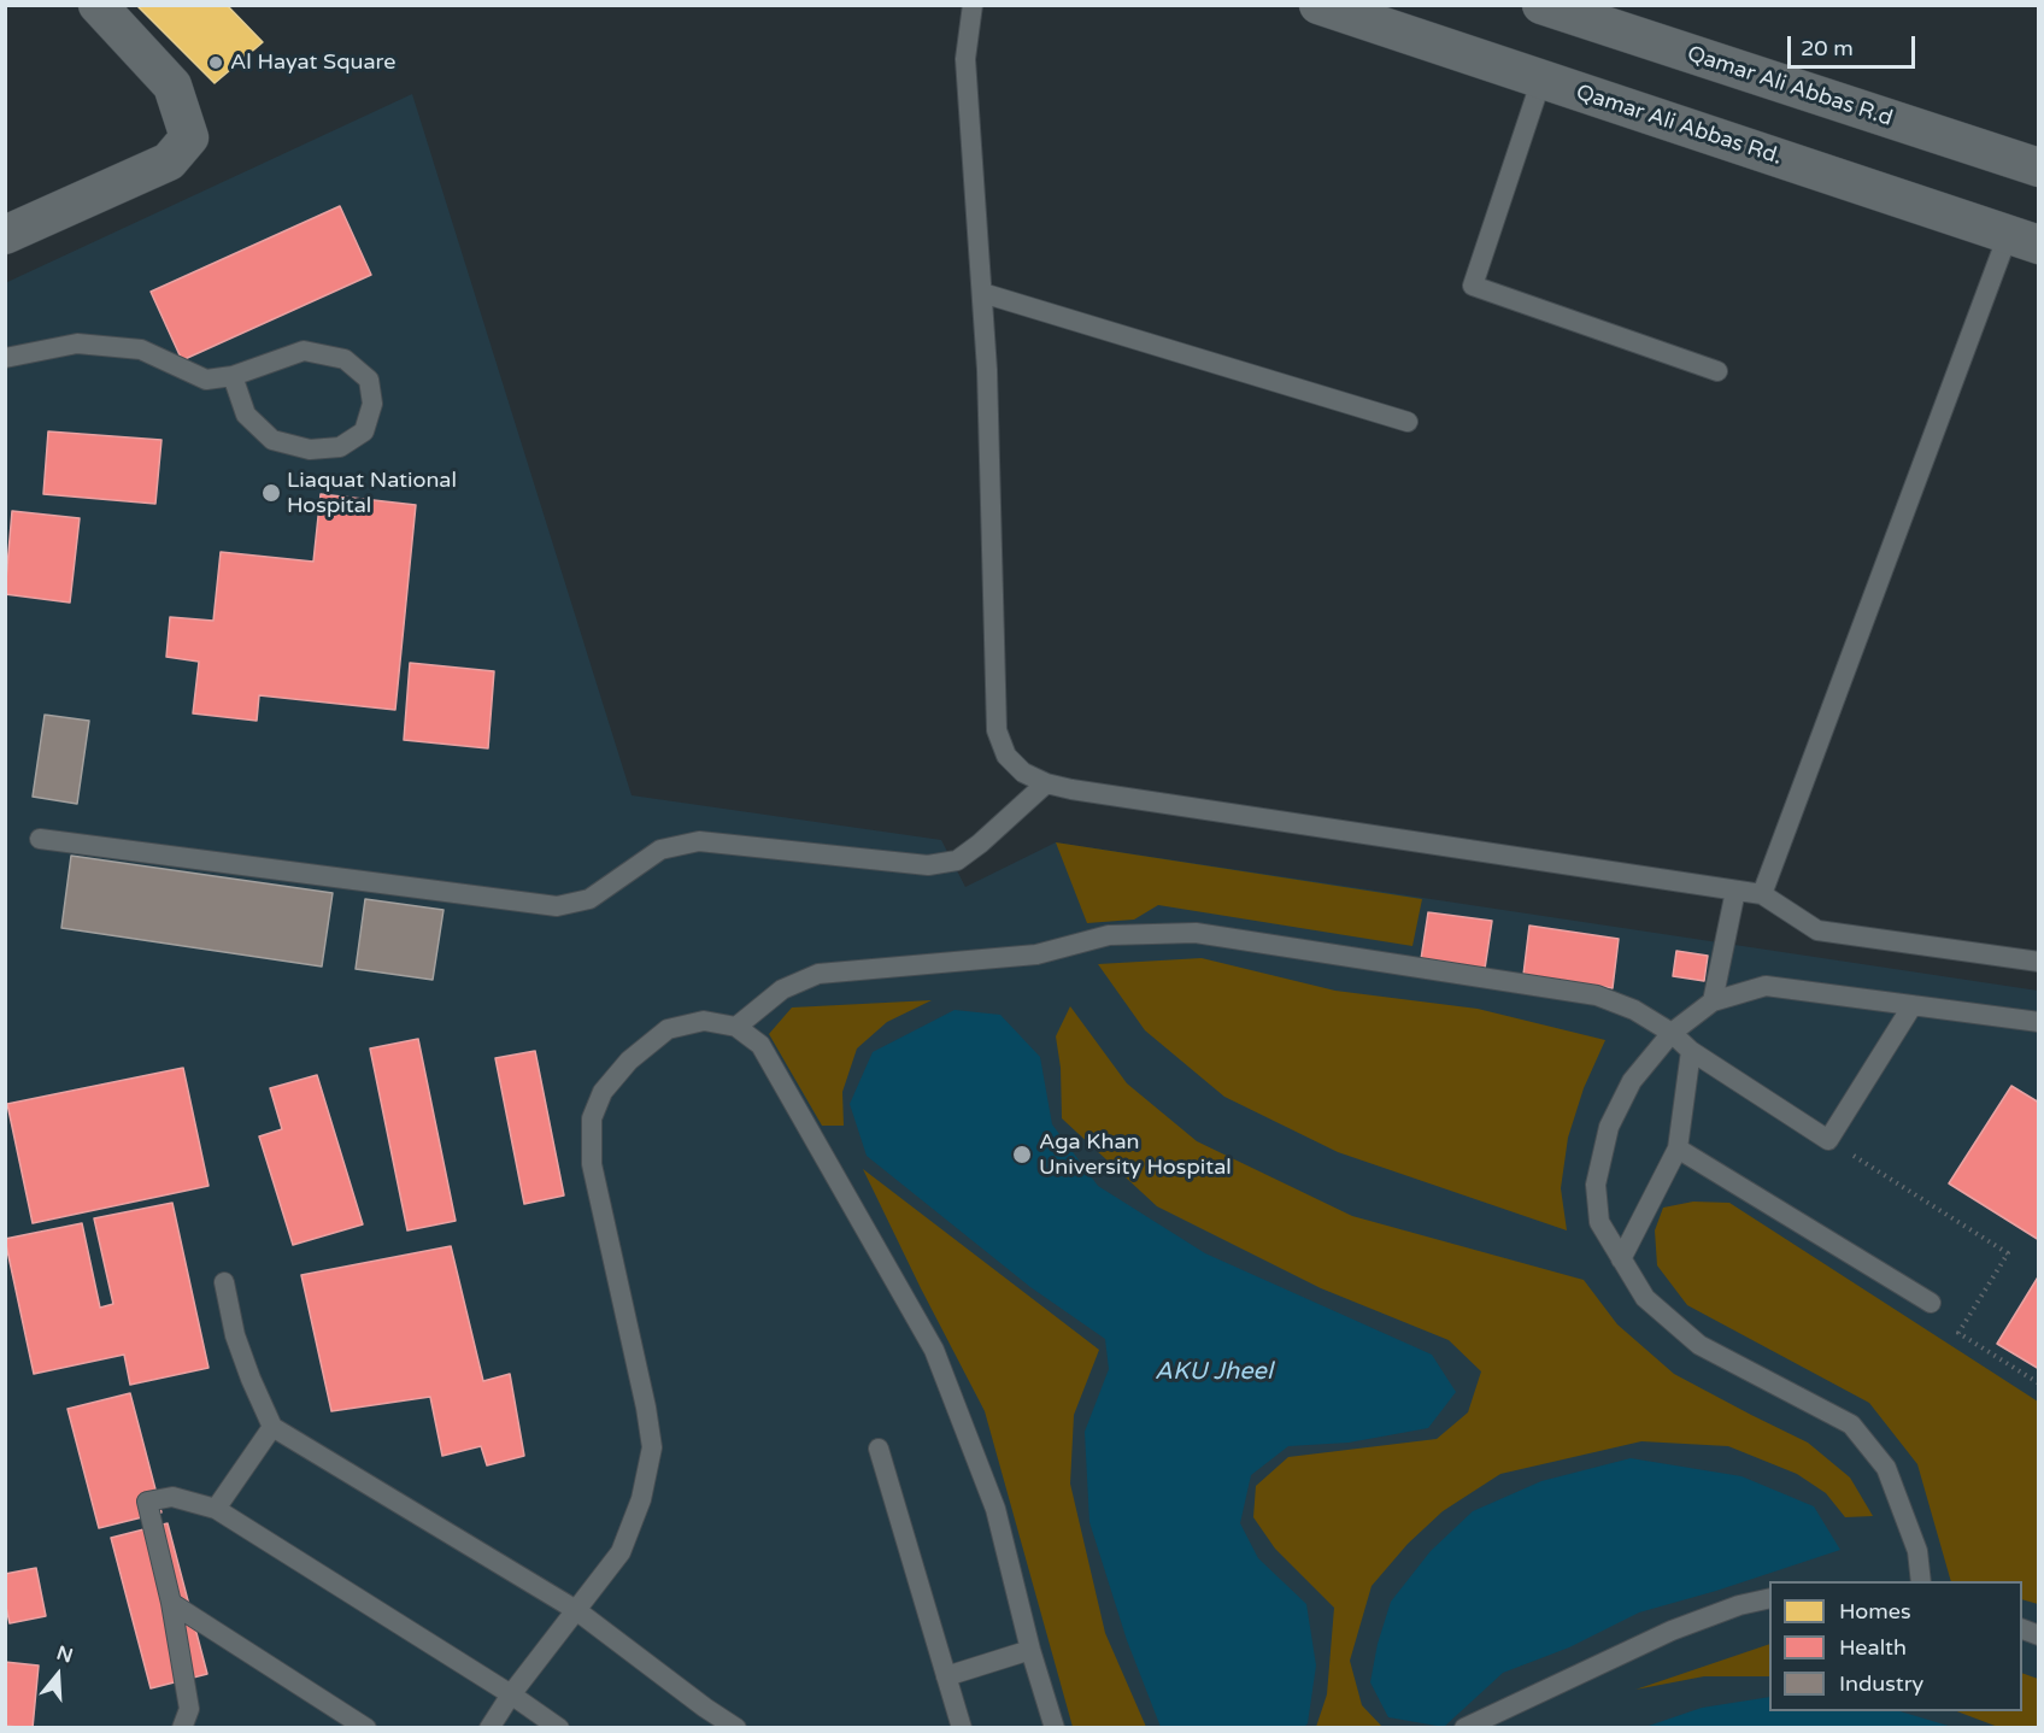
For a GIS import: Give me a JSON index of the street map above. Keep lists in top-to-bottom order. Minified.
{"streets":{"street":["Qamar Ali Abbas R.d","Qamar Ali Abbas Rd."]},"water":["AKU Jheel"],"places":["Al Hayat Square","Liaquat National Hospital","Aga Khan University Hospital"],"legend":["Homes","Health","Industry"],"scale_bar":"20 m","north":"top"}
